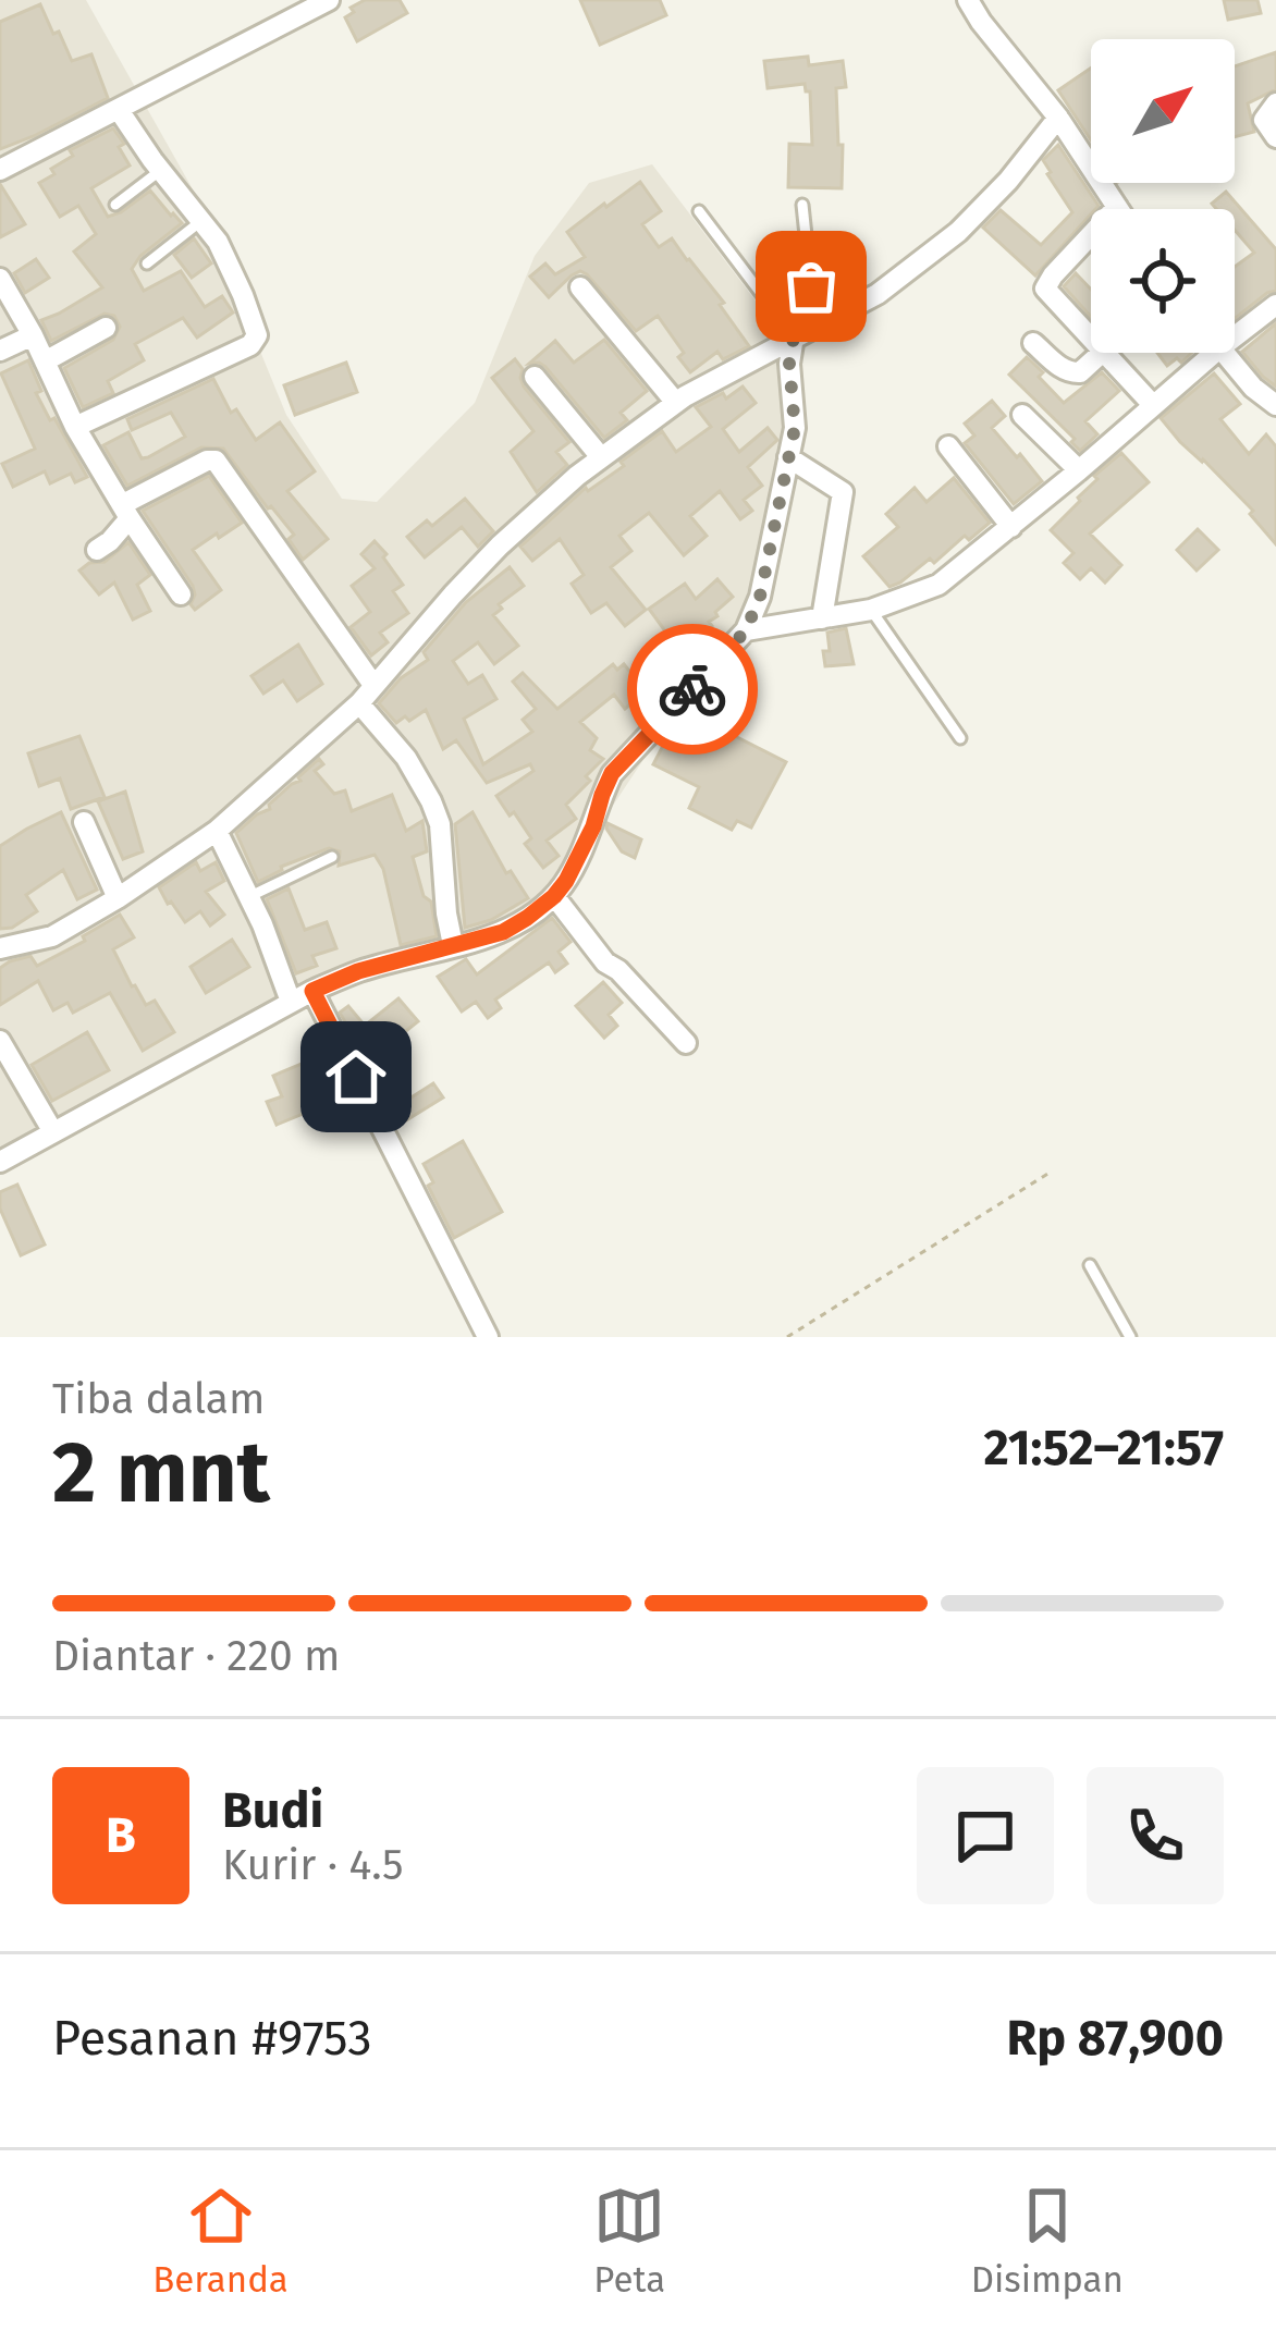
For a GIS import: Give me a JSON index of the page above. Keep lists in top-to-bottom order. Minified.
{"north":"top right","page":{"heading":["2 mnt","Tiba dalam","21:52–21:57"],"panel":["Budi","Kurir · 4.5","Pesanan #9753","Rp 87,900"],"bar":"Diantar · 220 m","round":"B","tabs":["Beranda","Peta","Disimpan"]}}
